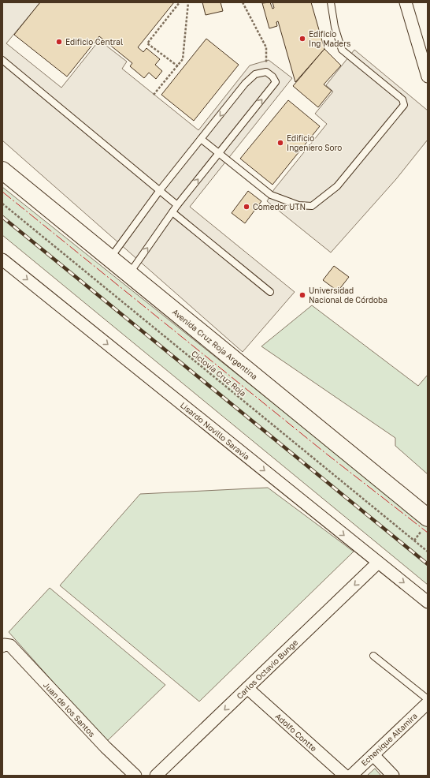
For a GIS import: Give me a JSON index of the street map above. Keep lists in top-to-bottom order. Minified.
{"streets":{"main road":["Avenida Cruz Roja Argentina"],"street":["Lisardo Novillo Saravia","Carlos Octavio Bunge","Juan de los Santos","Adolfo Contte","Echenique Altamira"],"path":["Ciclovía Cruz Roja"]},"crossings":[["Lisardo Novillo Saravia","Carlos Octavio Bunge"],["Carlos Octavio Bunge","Adolfo Contte"]],"one_way":["Lisardo Novillo Saravia","Carlos Octavio Bunge"],"places":["Edificio Ing Maders","Edificio Central","Edificio Ingeniero Soro","Comedor UTN","Universidad Nacional de Córdoba"]}
